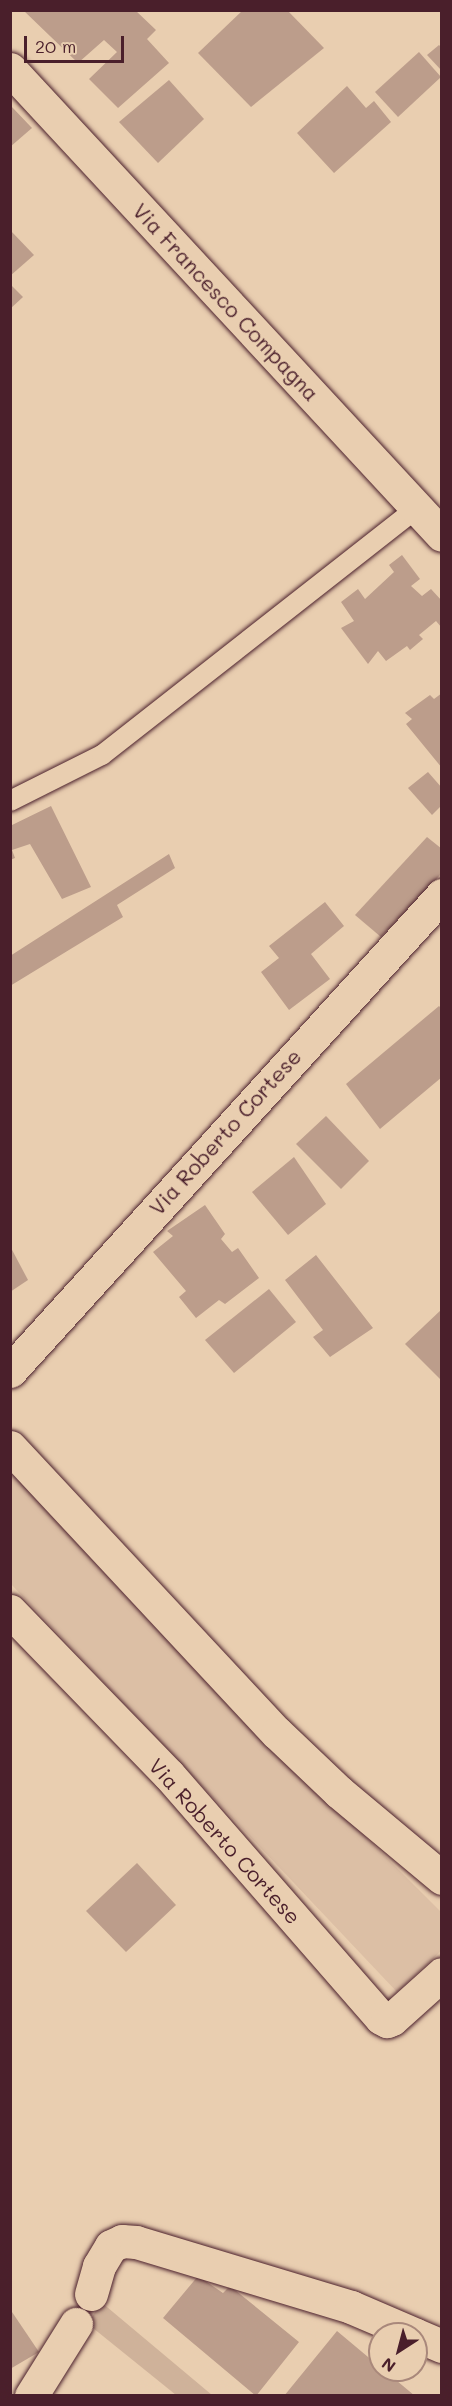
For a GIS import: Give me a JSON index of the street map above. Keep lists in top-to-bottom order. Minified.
{"streets":{"street":["Via Francesco Compagna","Via Roberto Cortese"]},"scale_bar":"20 m","north":"bottom left"}
